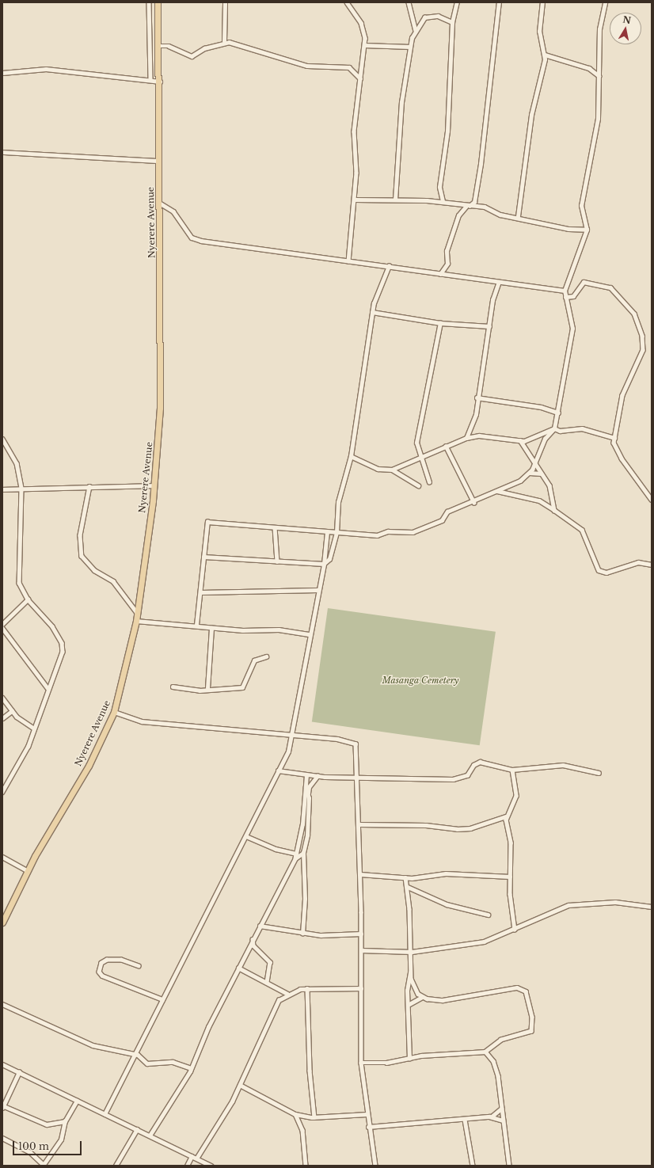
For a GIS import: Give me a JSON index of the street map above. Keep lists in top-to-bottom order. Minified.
{"streets":{"main road":["Nyerere Avenue"]},"parks":["Masanga Cemetery"],"scale_bar":"100 m","north":"top"}
